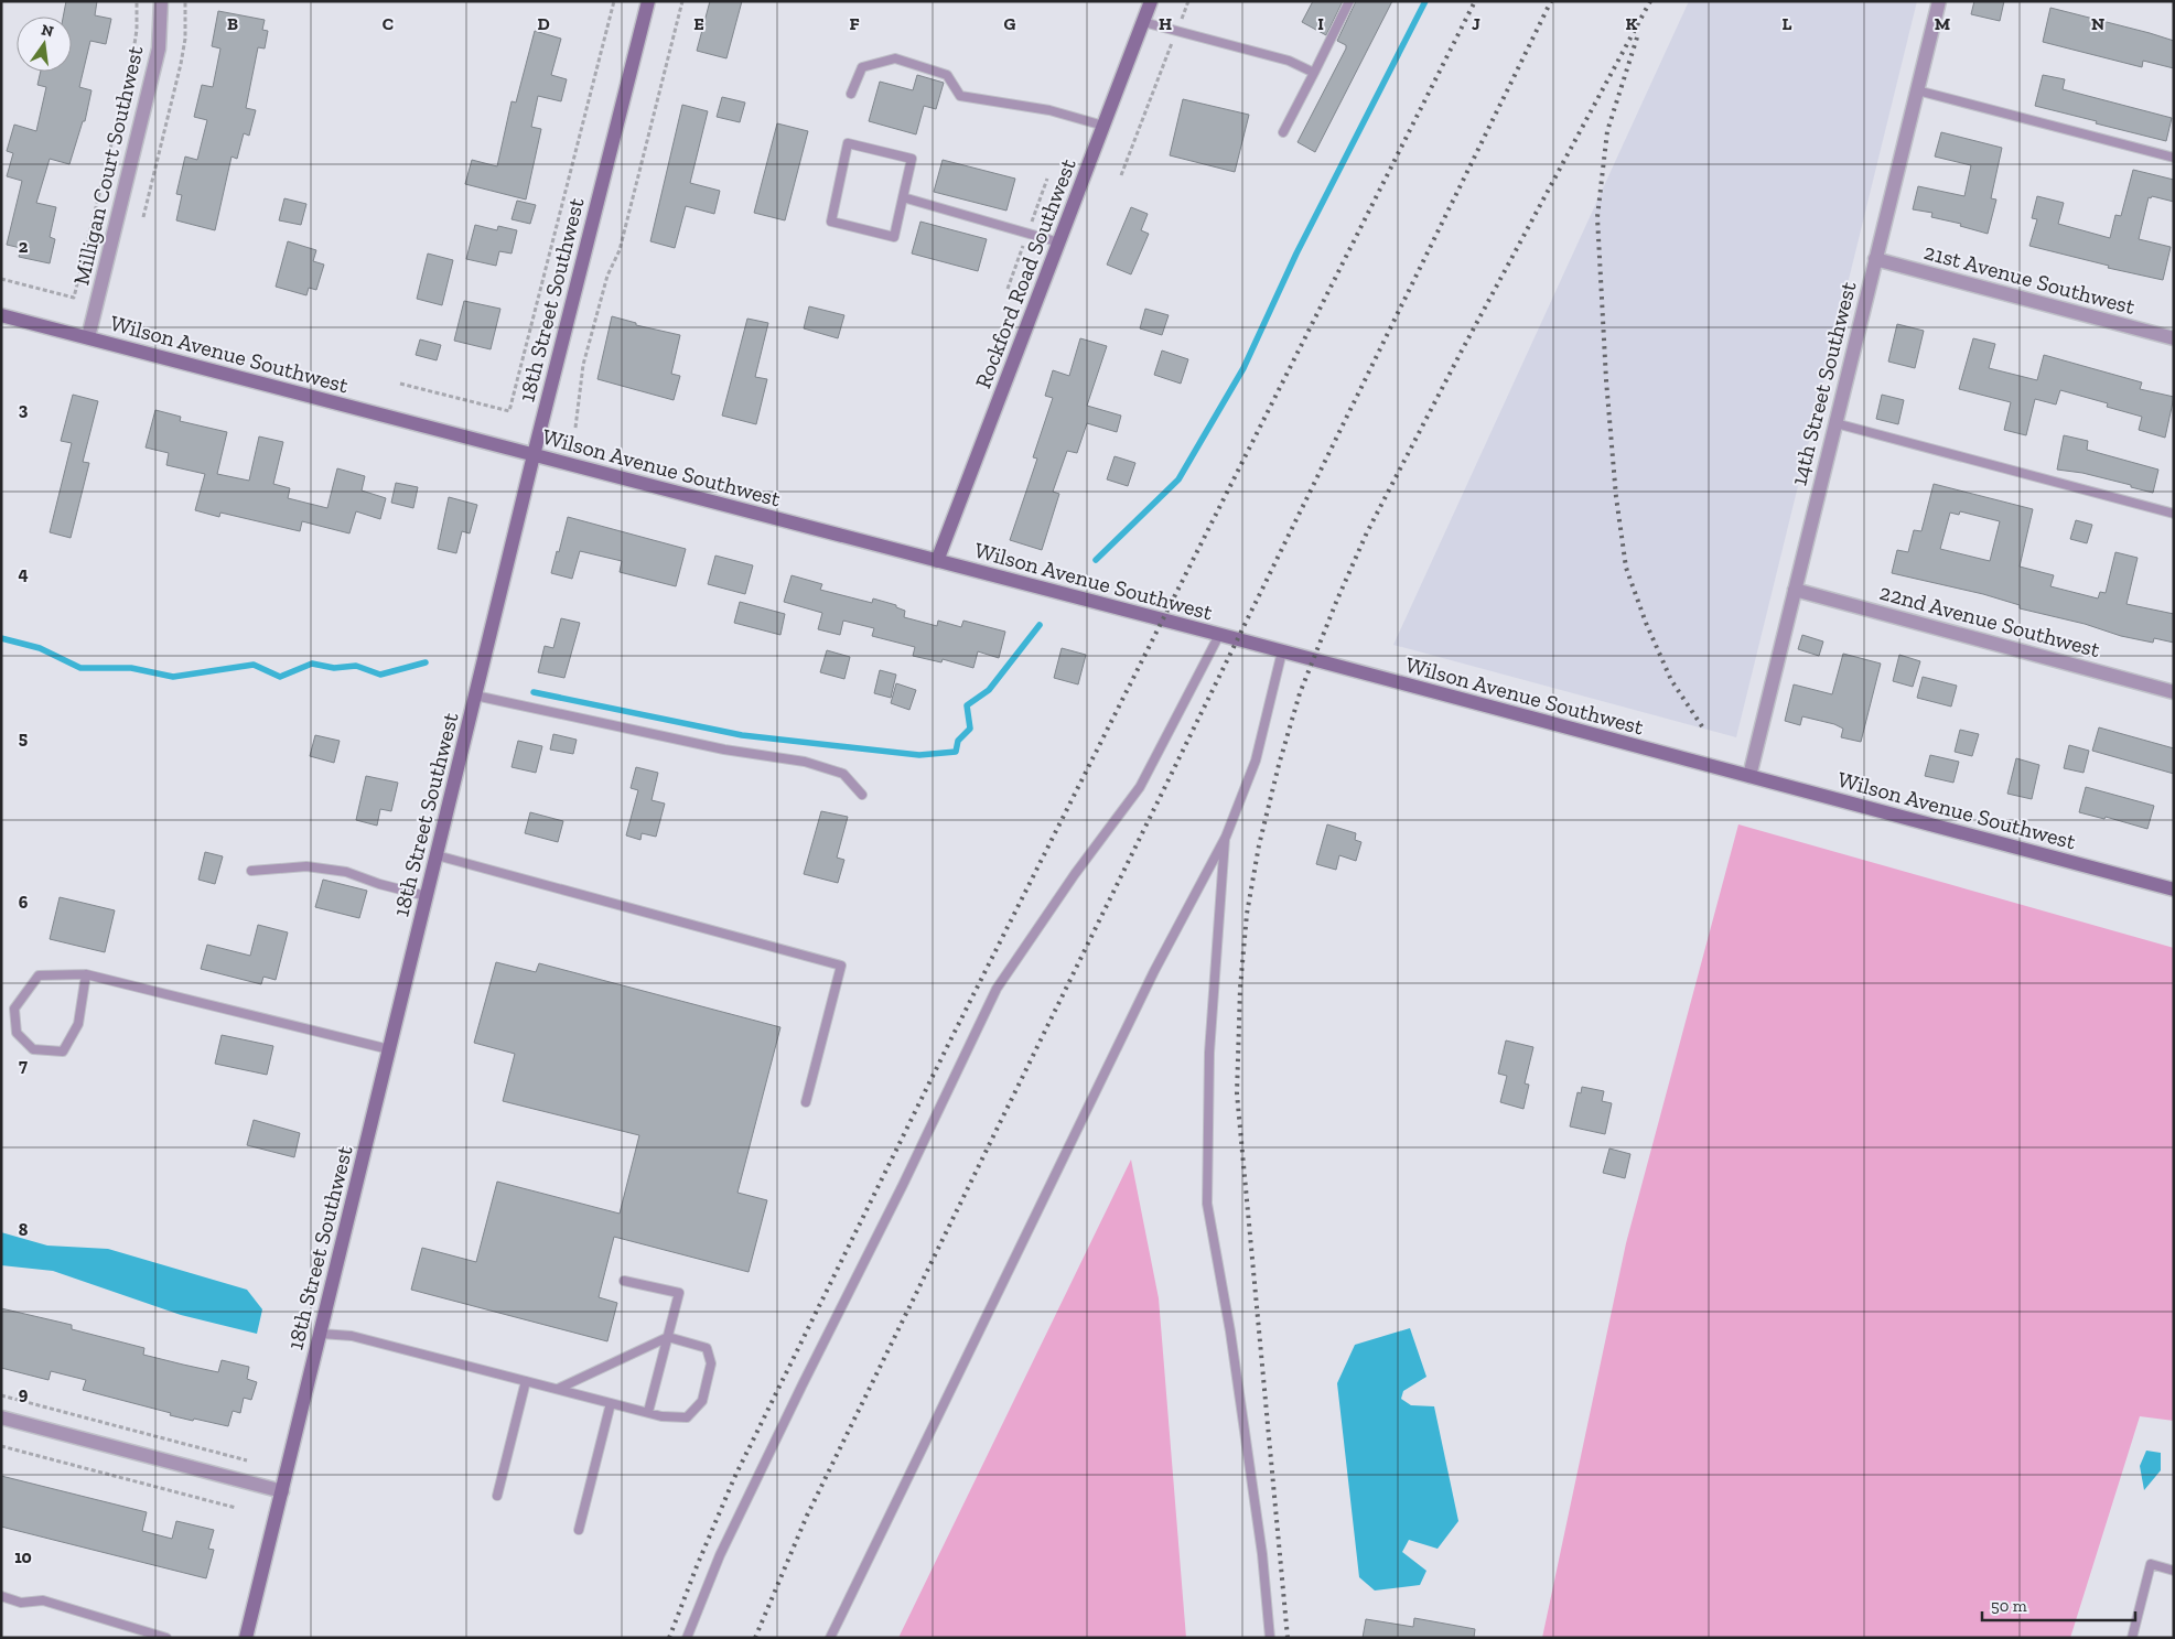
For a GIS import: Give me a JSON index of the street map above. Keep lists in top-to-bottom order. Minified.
{"streets":{"street":["Milligan Court Southwest","Rockford Road Southwest","21st Avenue Southwest","18th Street Southwest","Wilson Avenue Southwest","14th Street Southwest","22nd Avenue Southwest"]},"crossings":[["Milligan Court Southwest","Wilson Avenue Southwest"],["Rockford Road Southwest","Wilson Avenue Southwest"],["21st Avenue Southwest","14th Street Southwest"],["18th Street Southwest","Wilson Avenue Southwest"],["Wilson Avenue Southwest","14th Street Southwest"],["14th Street Southwest","22nd Avenue Southwest"]],"scale_bar":"50 m","north":"top","grid":{"columns":["B","C","D","E","F","G","H","I","J","K","L","M","N"],"rows":["2","3","4","5","6","7","8","9","10"]}}
